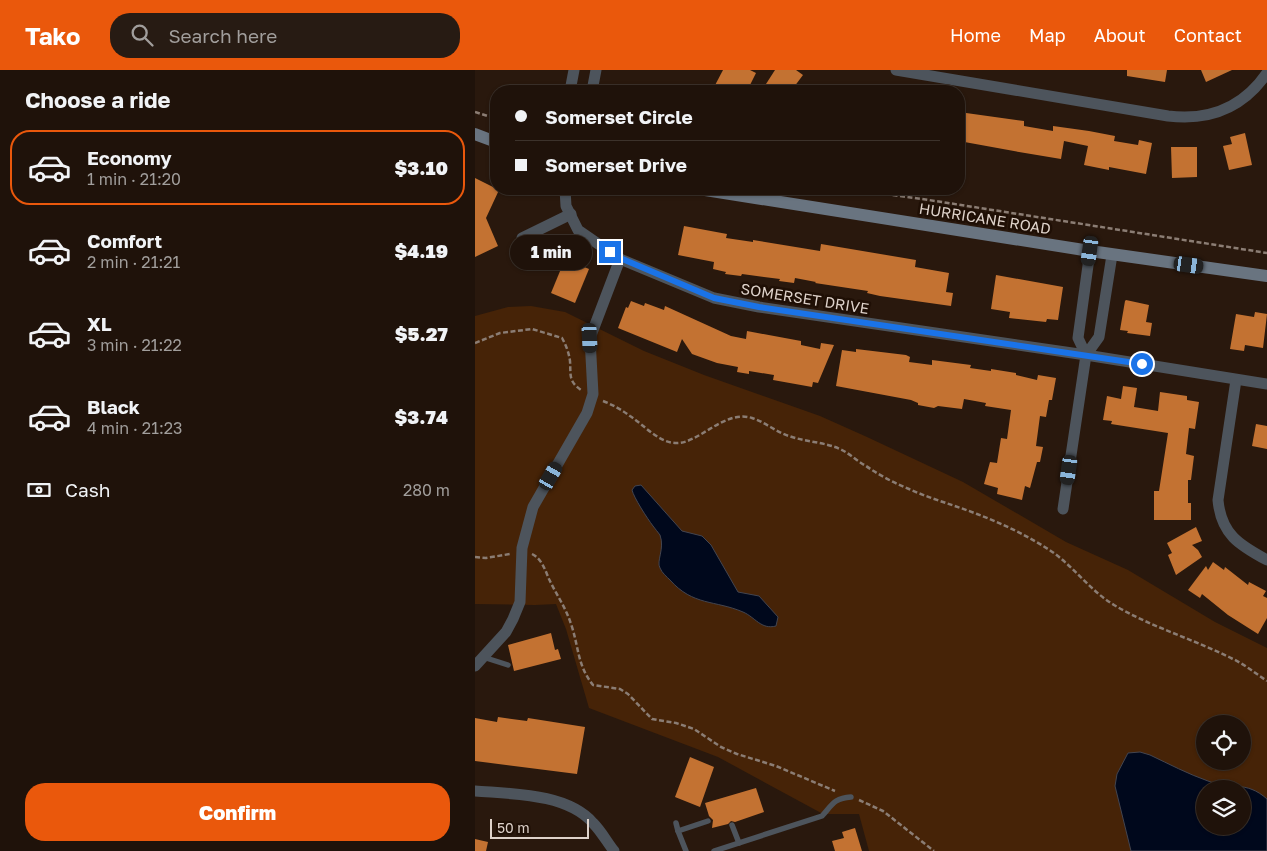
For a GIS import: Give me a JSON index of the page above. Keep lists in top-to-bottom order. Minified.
{"streets":{"street":["HURRICANE ROAD","SOMERSET DRIVE"]},"scale_bar":"50 m","page":{"header":"Tako","search":"Search here","nav":["Home","Map","About","Contact"],"heading":"Choose a ride","banner":["Somerset Circle","Somerset Drive"],"list":[{"name":"Economy","note":"1 min · 21:20","value":"$3.10"},{"name":"Comfort","note":"2 min · 21:21","value":"$4.19"},{"name":"XL","note":"3 min · 21:22","value":"$5.27"},{"name":"Black","note":"4 min · 21:23","value":"$3.74"}],"bubble":"1 min","pay":["Cash","280 m"],"buttons":"Confirm","scale":"50 m"}}
